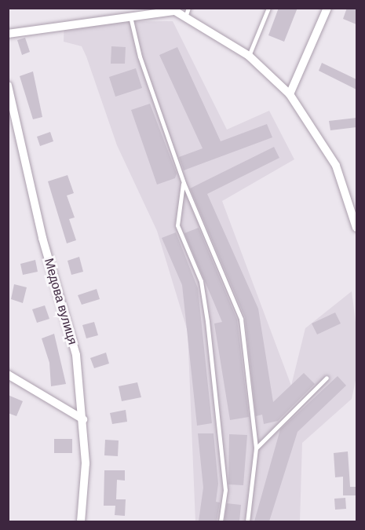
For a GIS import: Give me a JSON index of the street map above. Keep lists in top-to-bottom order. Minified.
{"streets":{"street":["Медова вулиця"]}}
